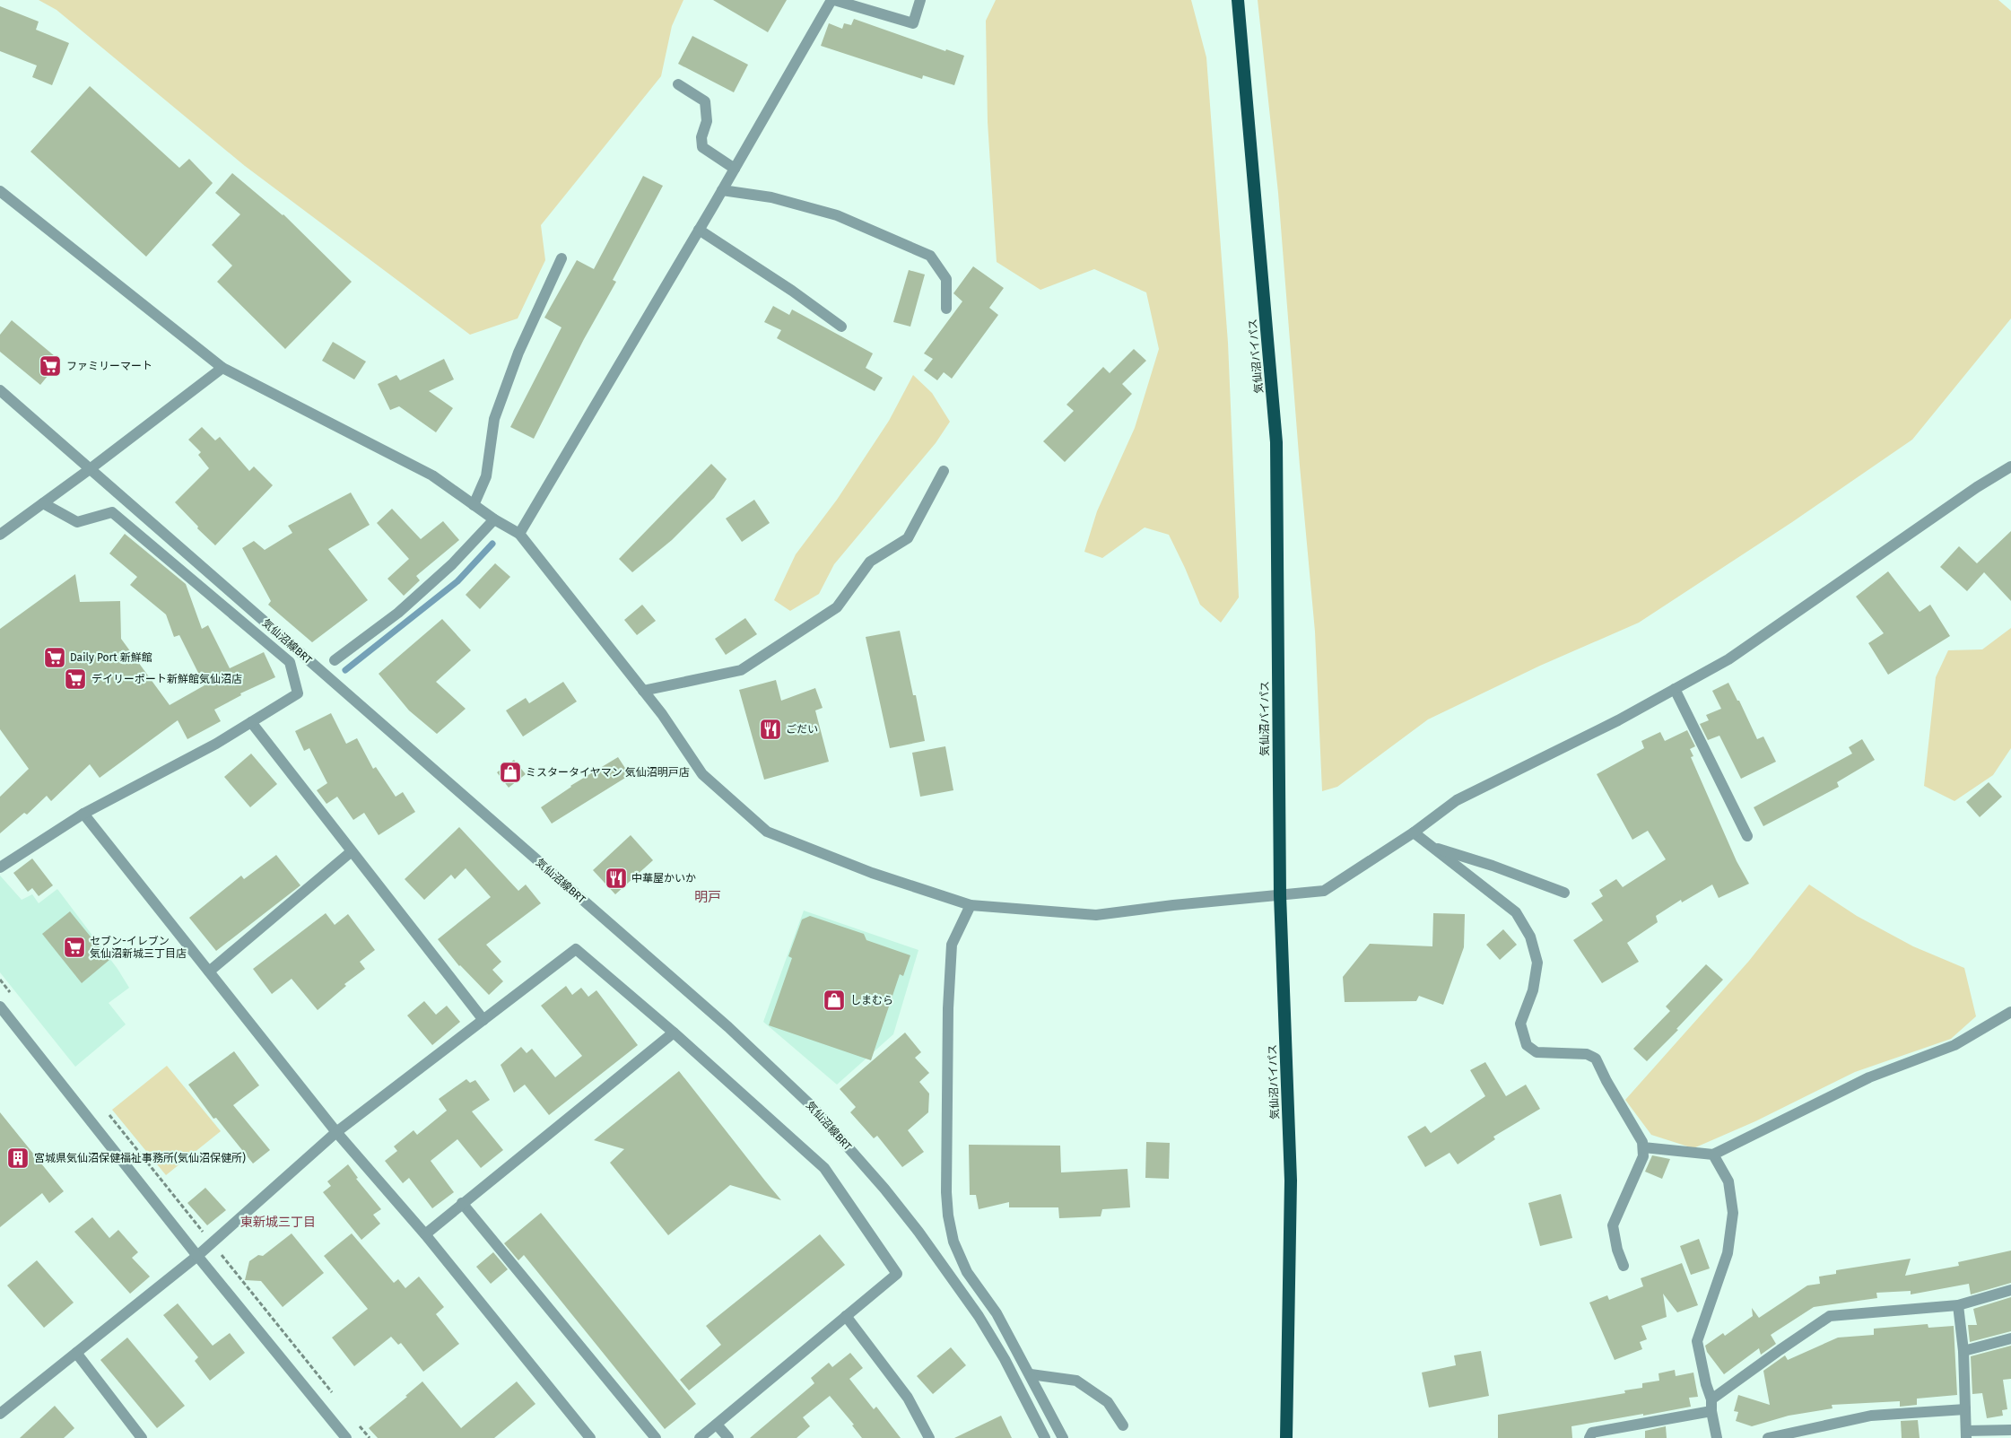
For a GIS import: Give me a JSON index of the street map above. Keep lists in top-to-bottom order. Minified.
{"streets":{"highway":["気仙沼バイパス"],"street":["気仙沼線BRT"]},"districts":["明戸","東新城三丁目"],"places":{"supermarket":["ファミリーマート","Daily Port 新鮮館","デイリーポート新鮮館気仙沼店","セブン-イレブン 気仙沼新城三丁目店"],"restaurant":["ごだい","中華屋かいか"],"shop":["ミスタータイヤマン 気仙沼明戸店","しまむら"],"building":["宮城県気仙沼保健福祉事務所(気仙沼保健所)"]}}
